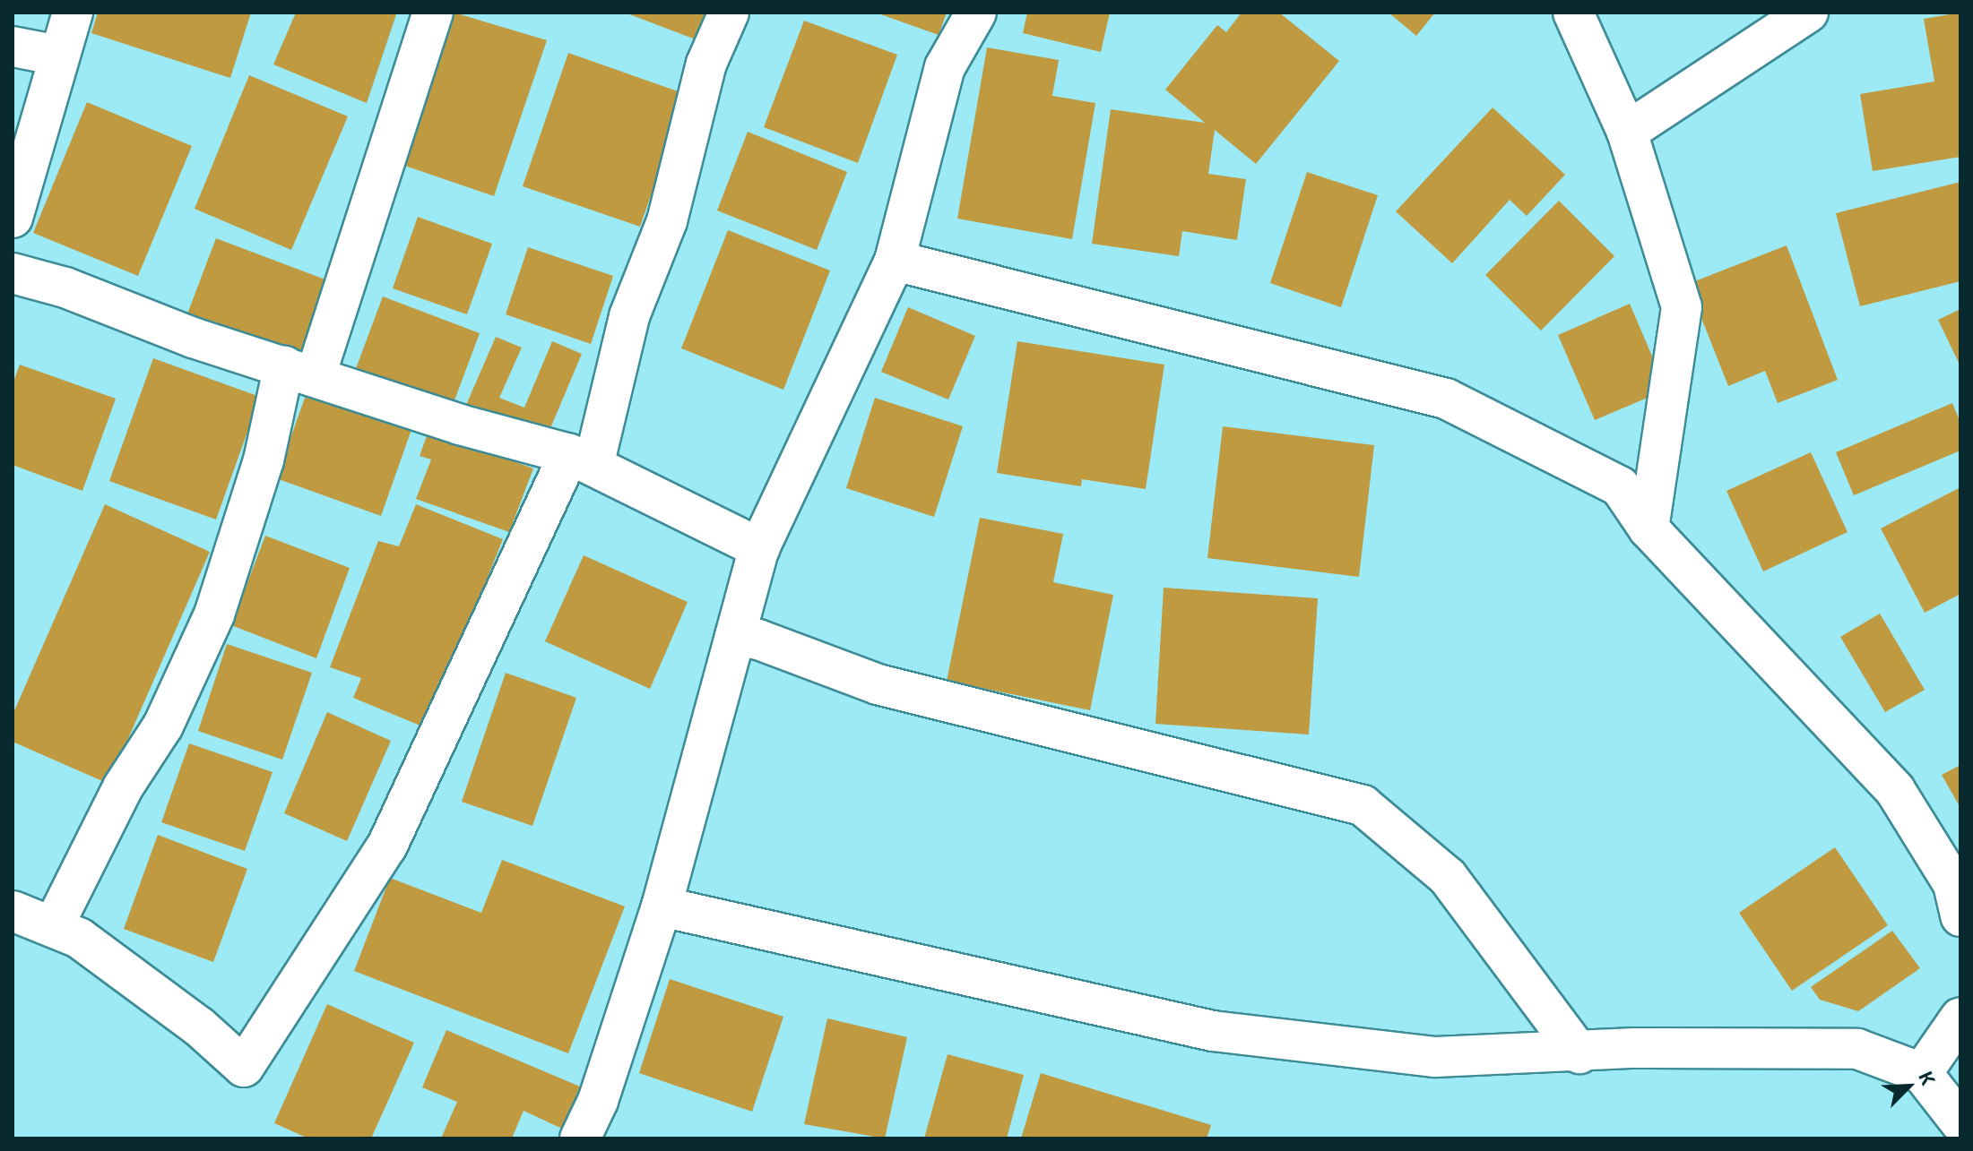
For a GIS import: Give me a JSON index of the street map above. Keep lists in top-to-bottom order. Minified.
{"north":"top right"}
